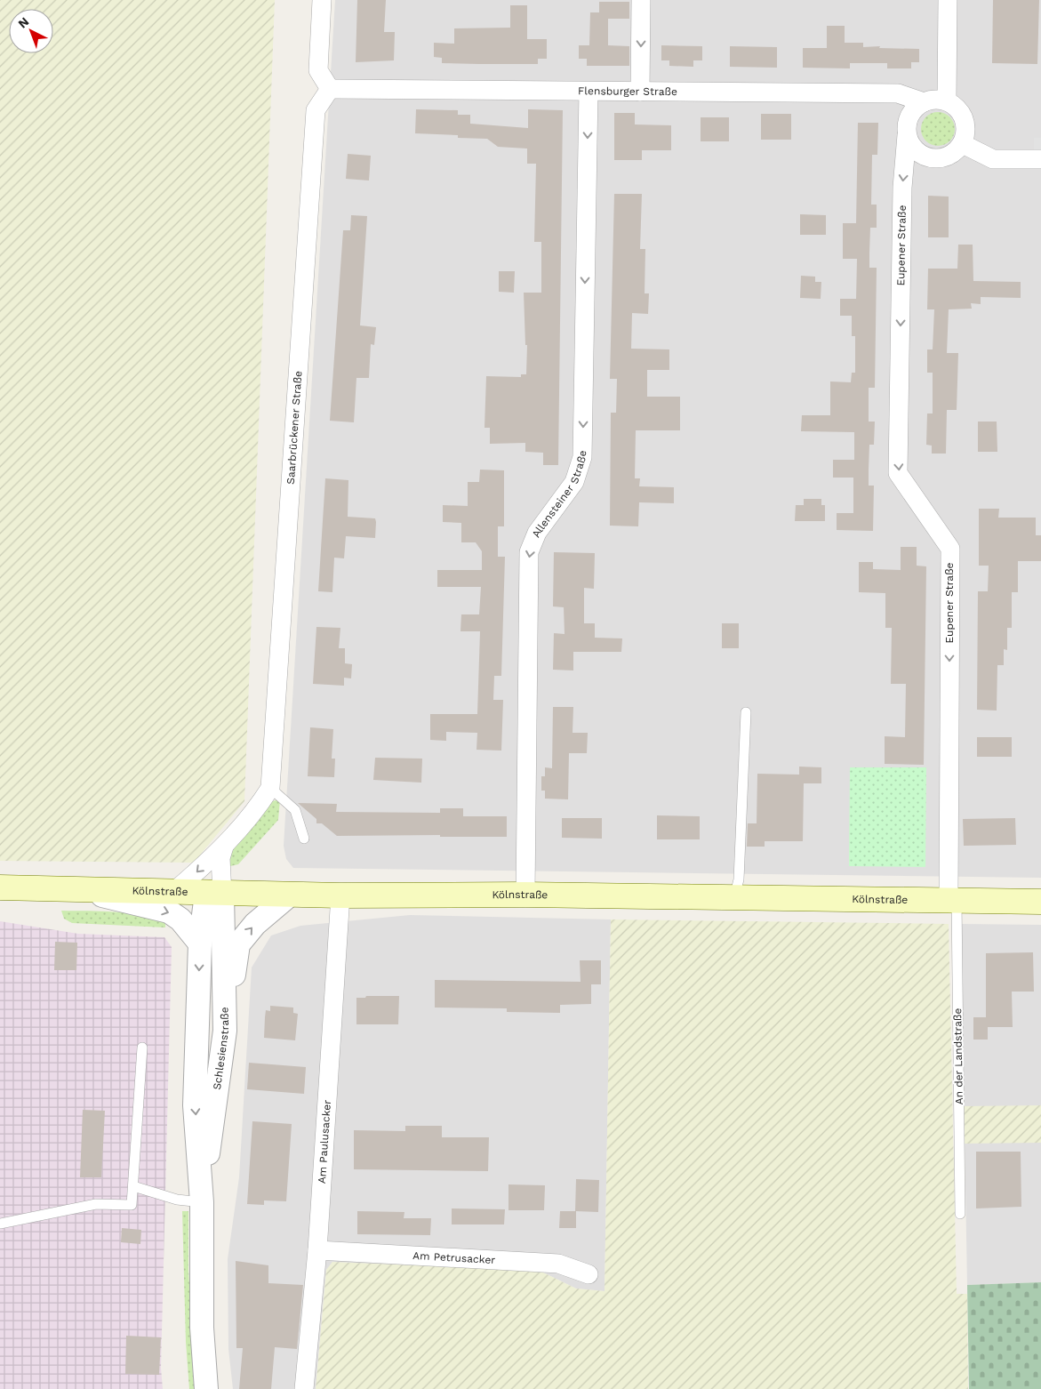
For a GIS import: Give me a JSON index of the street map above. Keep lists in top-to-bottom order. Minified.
{"streets":{"main road":["Kölnstraße"],"street":["Flensburger Straße","Eupener Straße","Saarbrückener Straße","Allensteiner Straße","Schlesienstraße","Am Paulusacker","Am Petrusacker"],"lane":["An der Landstraße"]},"crossings":[["Flensburger Straße","Eupener Straße"],["Flensburger Straße","Saarbrückener Straße"],["Flensburger Straße","Allensteiner Straße"],["Eupener Straße","Kölnstraße"],["Eupener Straße","An der Landstraße"],["Allensteiner Straße","Kölnstraße"],["Kölnstraße","Schlesienstraße"],["Kölnstraße","An der Landstraße"],["Kölnstraße","Am Paulusacker"],["Am Paulusacker","Am Petrusacker"]],"one_way":["Eupener Straße","Allensteiner Straße"],"north":"top left"}
